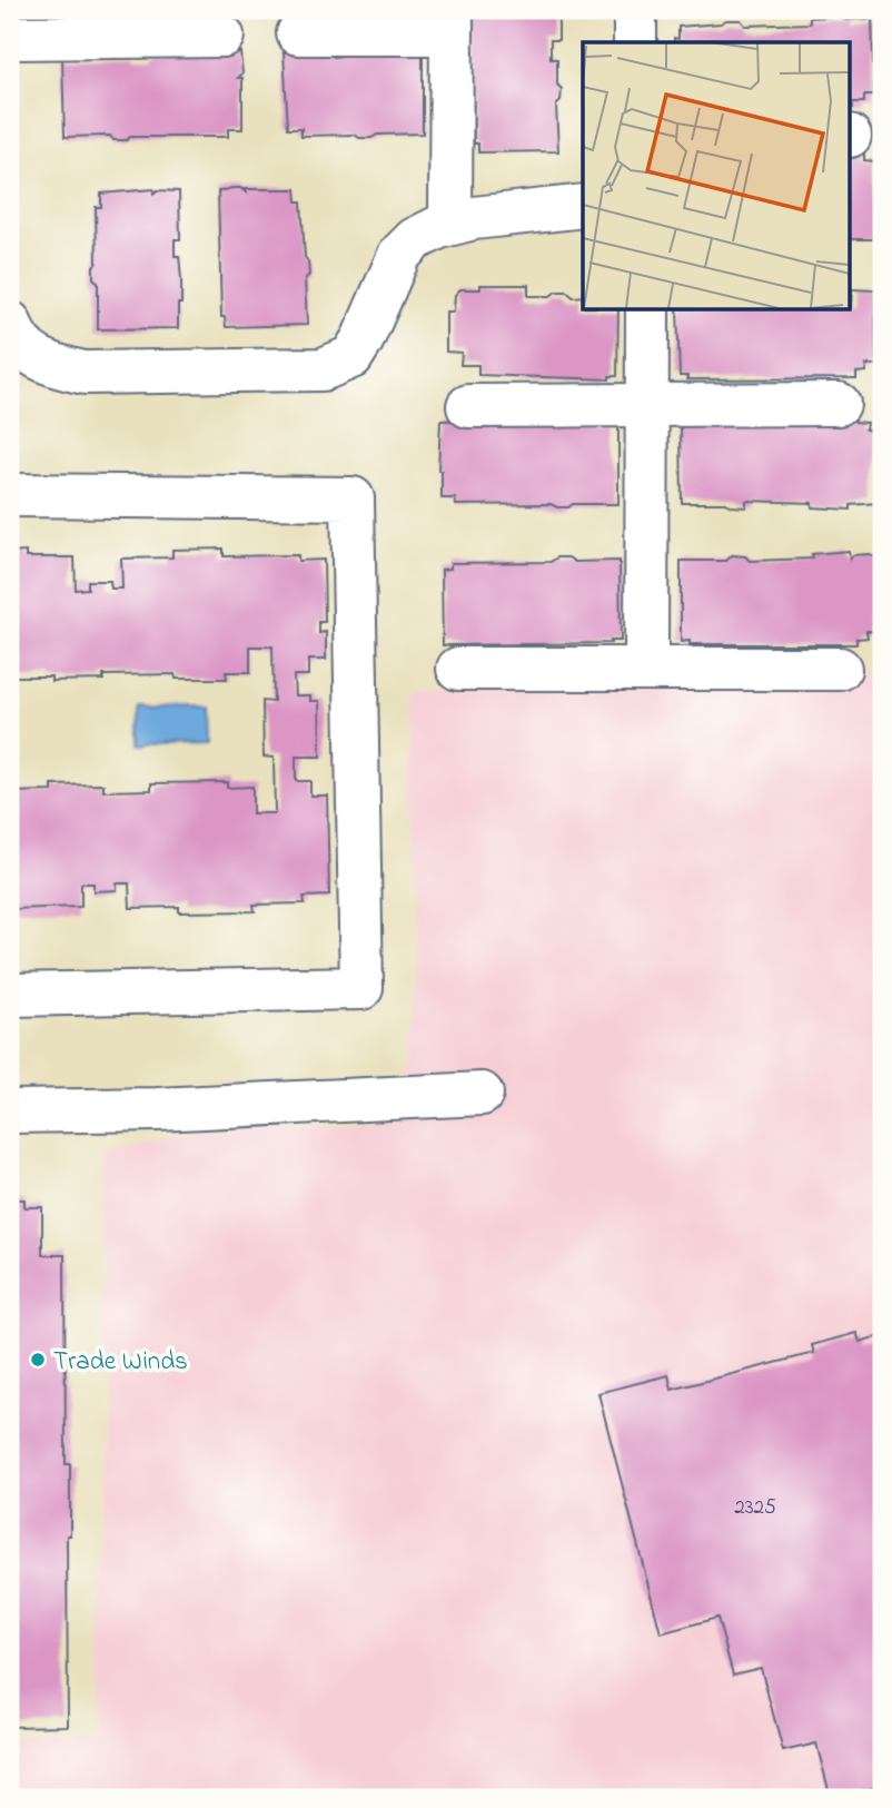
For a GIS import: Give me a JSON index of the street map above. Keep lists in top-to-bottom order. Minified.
{"places":["Trade Winds"],"house_numbers":["2325"]}
